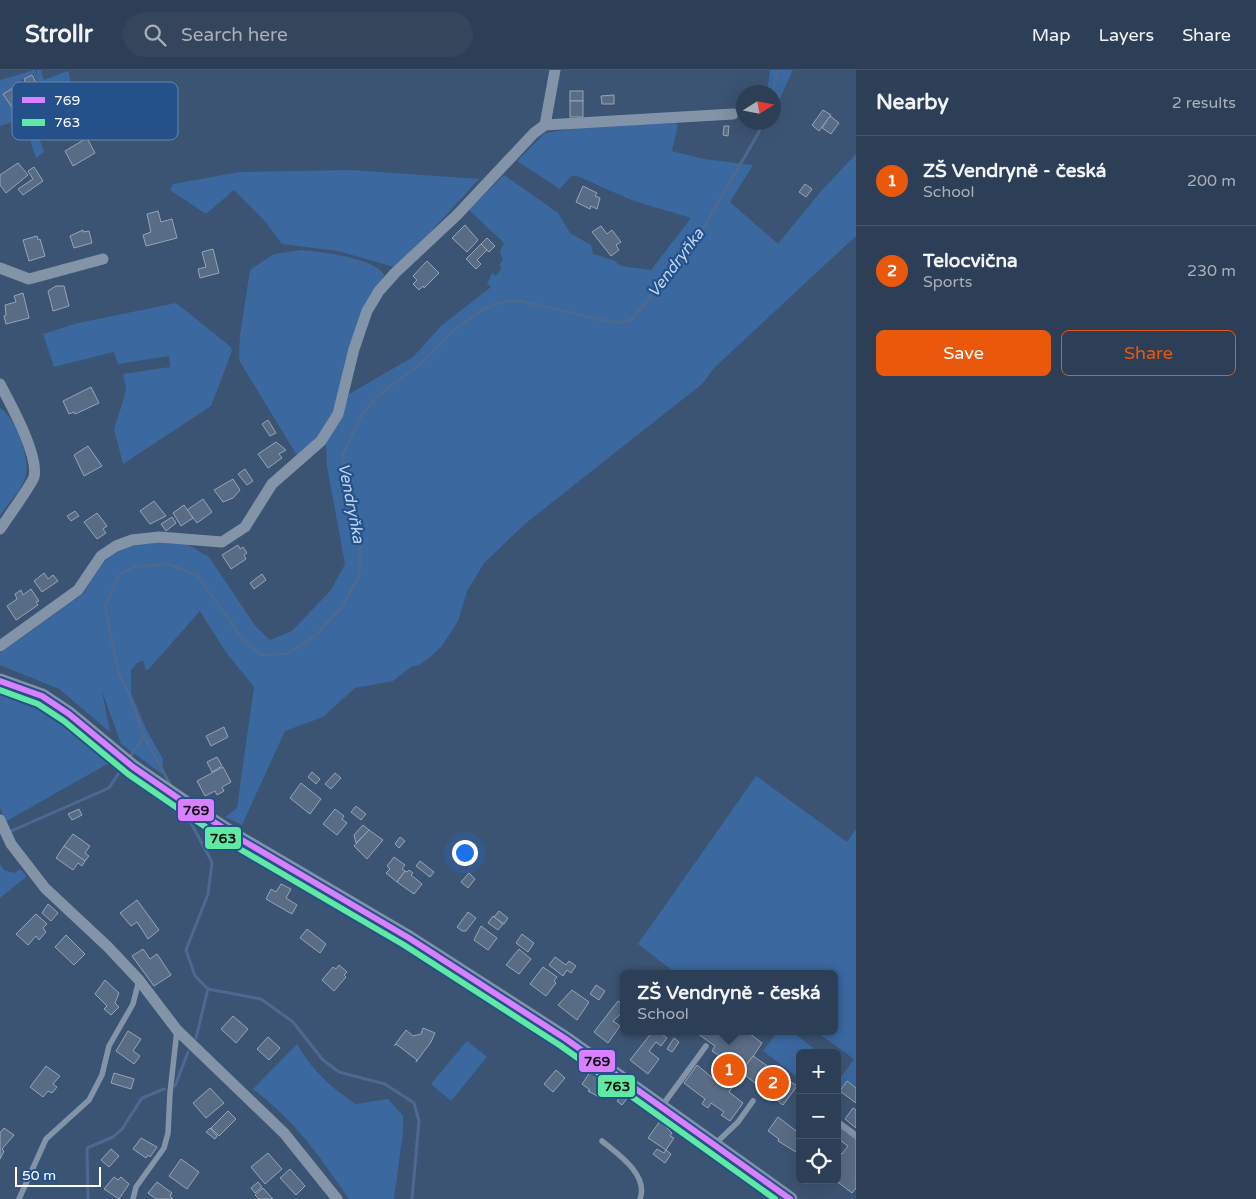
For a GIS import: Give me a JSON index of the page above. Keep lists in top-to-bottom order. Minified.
{"water":["Vendryňka"],"lines":["transit line 769","transit line 763"],"legend":["769","763"],"scale_bar":"50 m","north":"right","page":{"header":"Strollr","search":"Search here","nav":["Map","Layers","Share"],"heading":["Nearby","2 results"],"list":[{"mark":"1","name":"ZŠ Vendryně - česká","note":"School","value":"200 m"},{"mark":"2","name":"Telocvična","note":"Sports","value":"230 m"}],"buttons":["Save","Share"],"popup":["ZŠ Vendryně - česká","School"],"map_buttons":["+","−"],"pins":["1","2"],"scale":"50 m"}}
